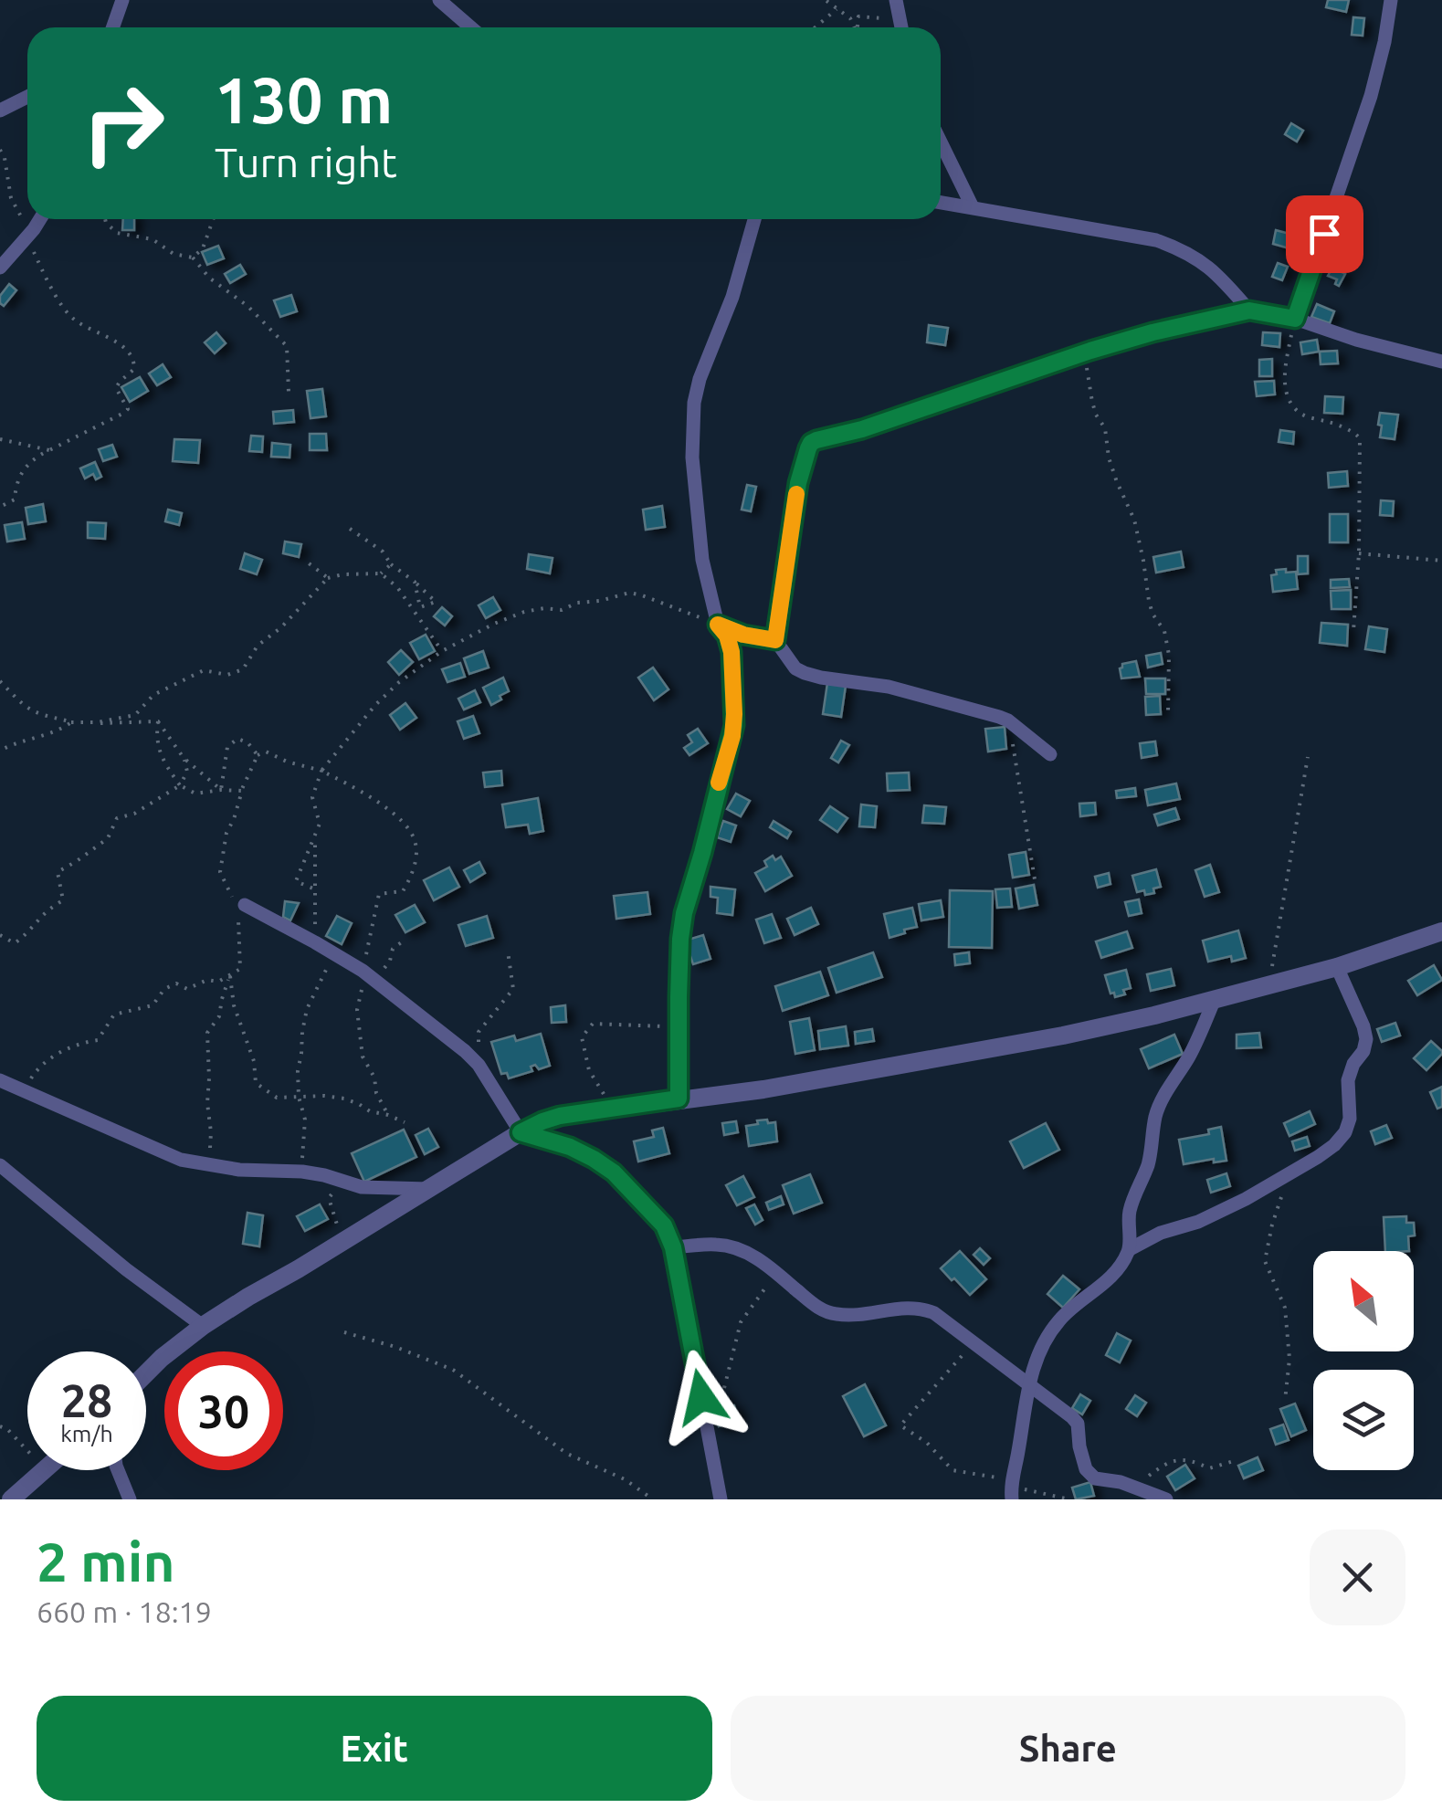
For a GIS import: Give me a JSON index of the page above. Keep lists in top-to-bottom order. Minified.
{"north":"top left","page":{"turn":["130 m","Turn right"],"speed":"28 km/h","limit":"30","heading":["2 min","660 m · 18:19"],"buttons":["Exit","Share"]}}
